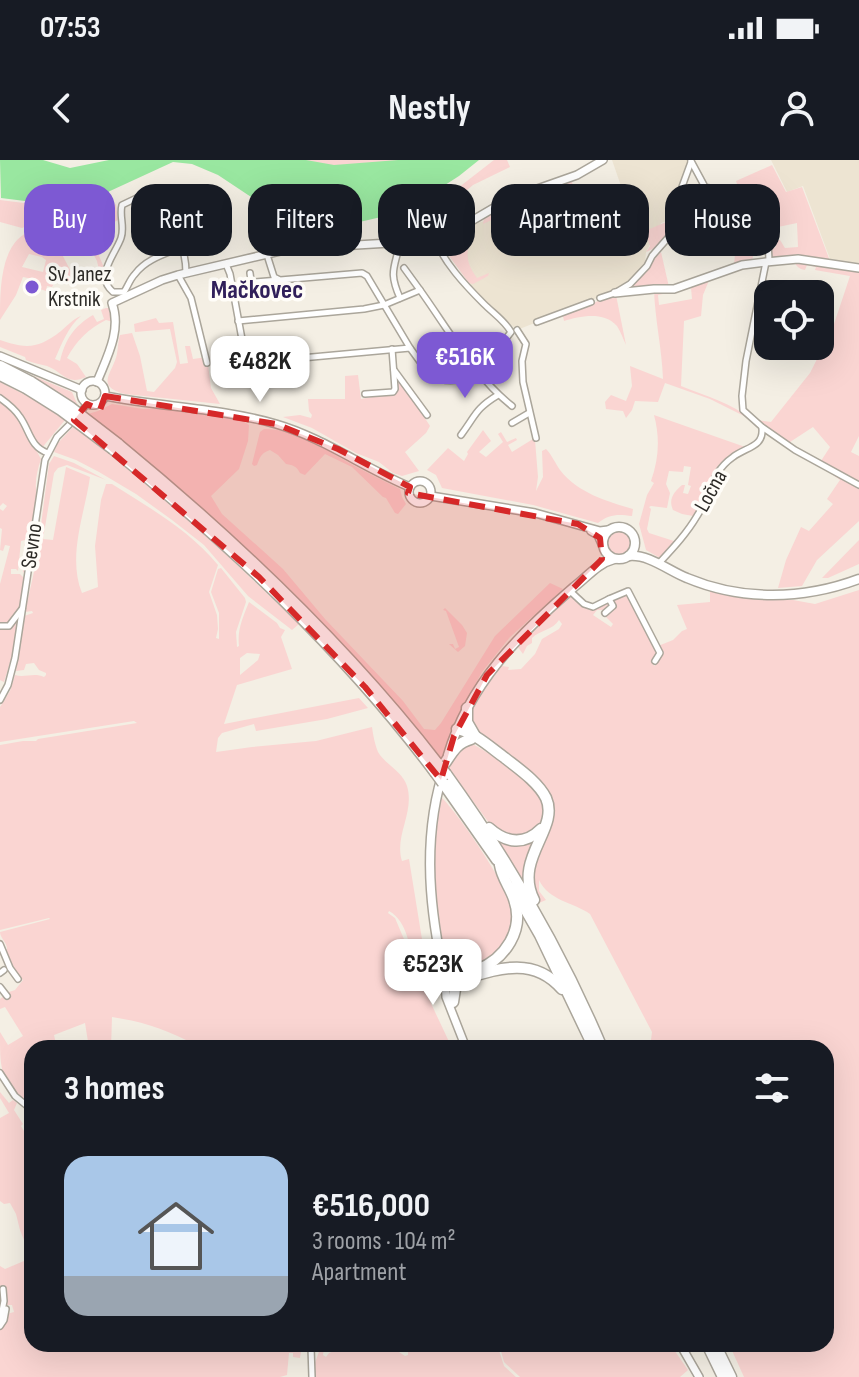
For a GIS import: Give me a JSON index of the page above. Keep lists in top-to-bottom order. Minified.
{"streets":{"street":["Ločna","Sevno"]},"districts":["Mačkovec"],"places":["Sv. Janez Krstnik"],"page":{"status":"07:53","header":"Nestly","chip":["Buy","Rent","Filters","New","Apartment","House"],"price":["€516K","€482K","€523K"],"heading":"3 homes","list":[{"name":"€516,000","note":"3 rooms · 104 m² · Apartment"}]}}
